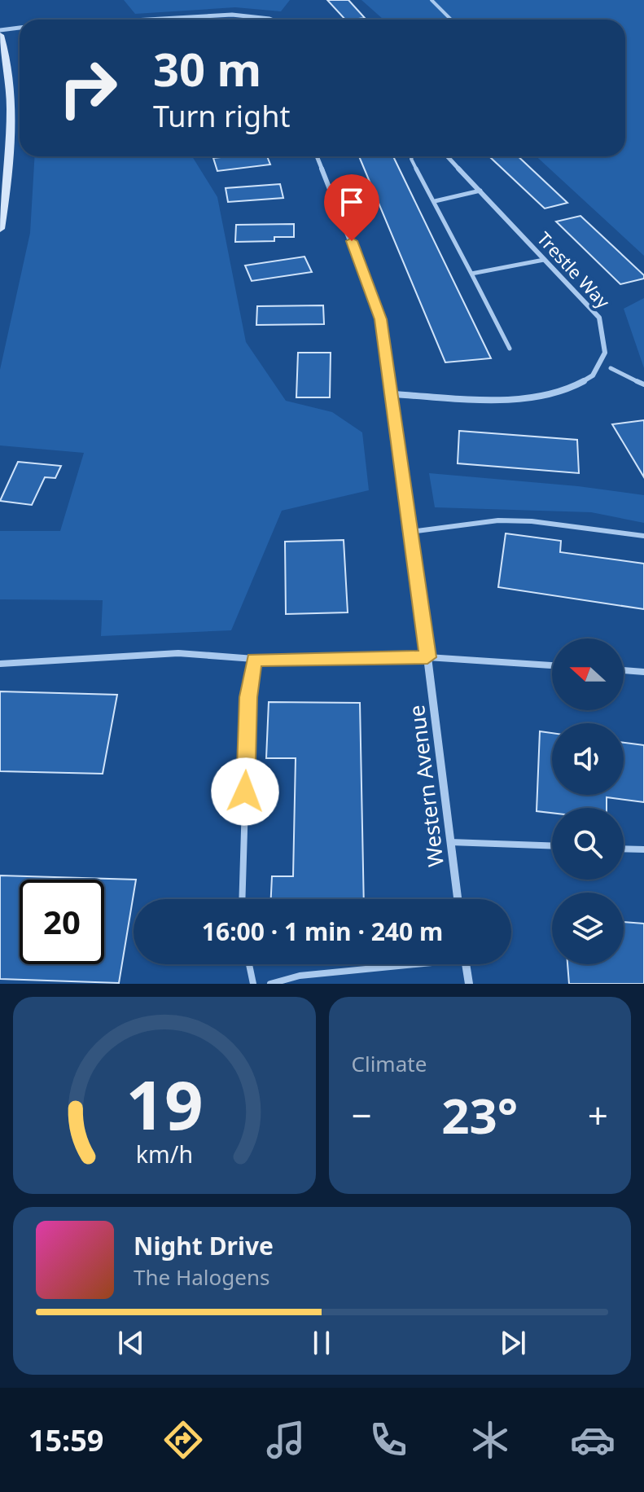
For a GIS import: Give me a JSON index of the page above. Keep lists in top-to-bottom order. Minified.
{"streets":{"street":["Trestle Way","Western Avenue"]},"north":"left","page":{"turn":["30 m","Turn right"],"limit":"20","trip":"16:00 · 1 min · 240 m","tile":"Climate","heat":["−","23°","+"],"song":["Night Drive","The Halogens"],"tabs":"15:59","gauge":["19","km/h"]}}
